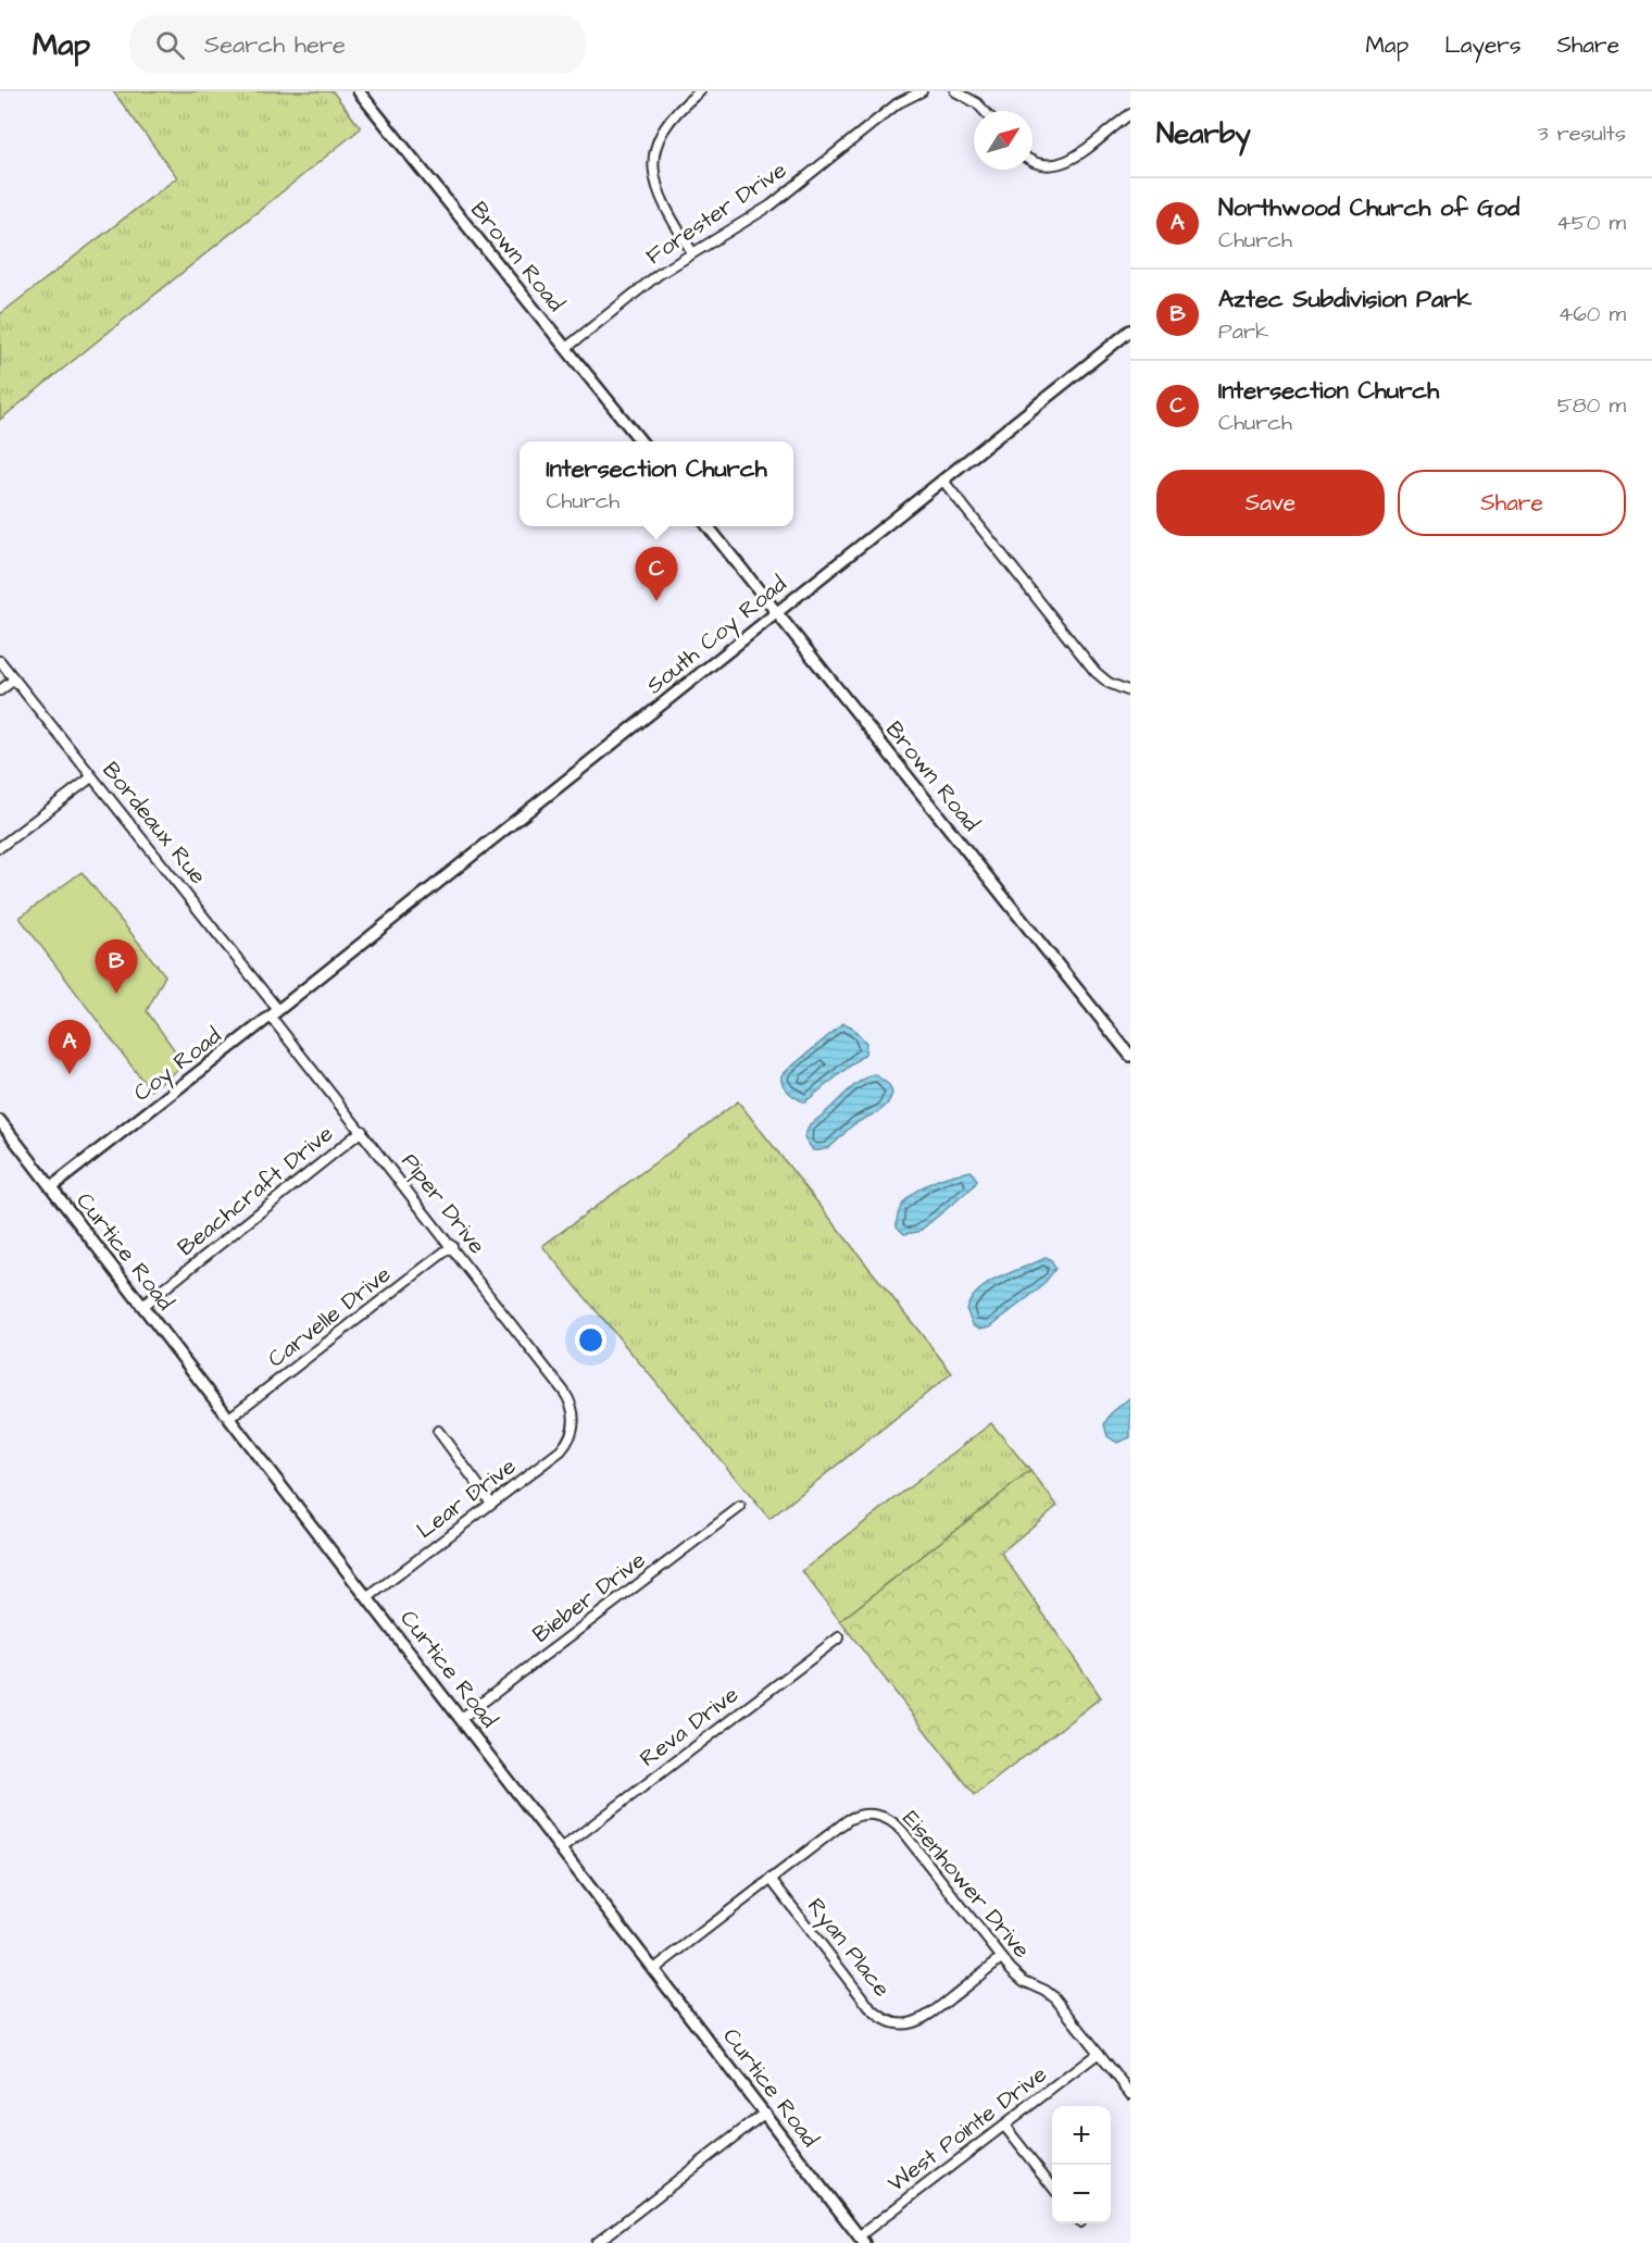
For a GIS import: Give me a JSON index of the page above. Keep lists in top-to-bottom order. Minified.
{"streets":{"street":["Forester Drive","Brown Road","South Coy Road","Bordeaux Rue","Coy Road","Beachcraft Drive","Piper Drive","Curtice Road","Carvelle Drive","Lear Drive","Bieber Drive","Reva Drive","Eisenhower Drive","Ryan Place","West Pointe Drive"]},"crossings":[["Forester Drive","Brown Road"],["Brown Road","South Coy Road"],["South Coy Road","Coy Road"],["Bordeaux Rue","Coy Road"],["Bordeaux Rue","Piper Drive"],["Coy Road","Piper Drive"],["Coy Road","Curtice Road"],["Beachcraft Drive","Piper Drive"],["Beachcraft Drive","Curtice Road"],["Piper Drive","Carvelle Drive"],["Piper Drive","Lear Drive"],["Curtice Road","Carvelle Drive"],["Curtice Road","Lear Drive"],["Curtice Road","Bieber Drive"],["Curtice Road","Reva Drive"],["Curtice Road","Eisenhower Drive"],["Curtice Road","West Pointe Drive"],["Eisenhower Drive","Ryan Place"],["Eisenhower Drive","West Pointe Drive"]],"north":"top right","page":{"header":"Map","search":"Search here","nav":["Map","Layers","Share"],"heading":["Nearby","3 results"],"list":[{"mark":"A","name":"Northwood Church of God","note":"Church","value":"450 m"},{"mark":"B","name":"Aztec Subdivision Park","note":"Park","value":"460 m"},{"mark":"C","name":"Intersection Church","note":"Church","value":"580 m"}],"popup":["Intersection Church","Church"],"buttons":["Save","Share"],"pins":["C","B","A"],"map_buttons":["+","−"]}}
